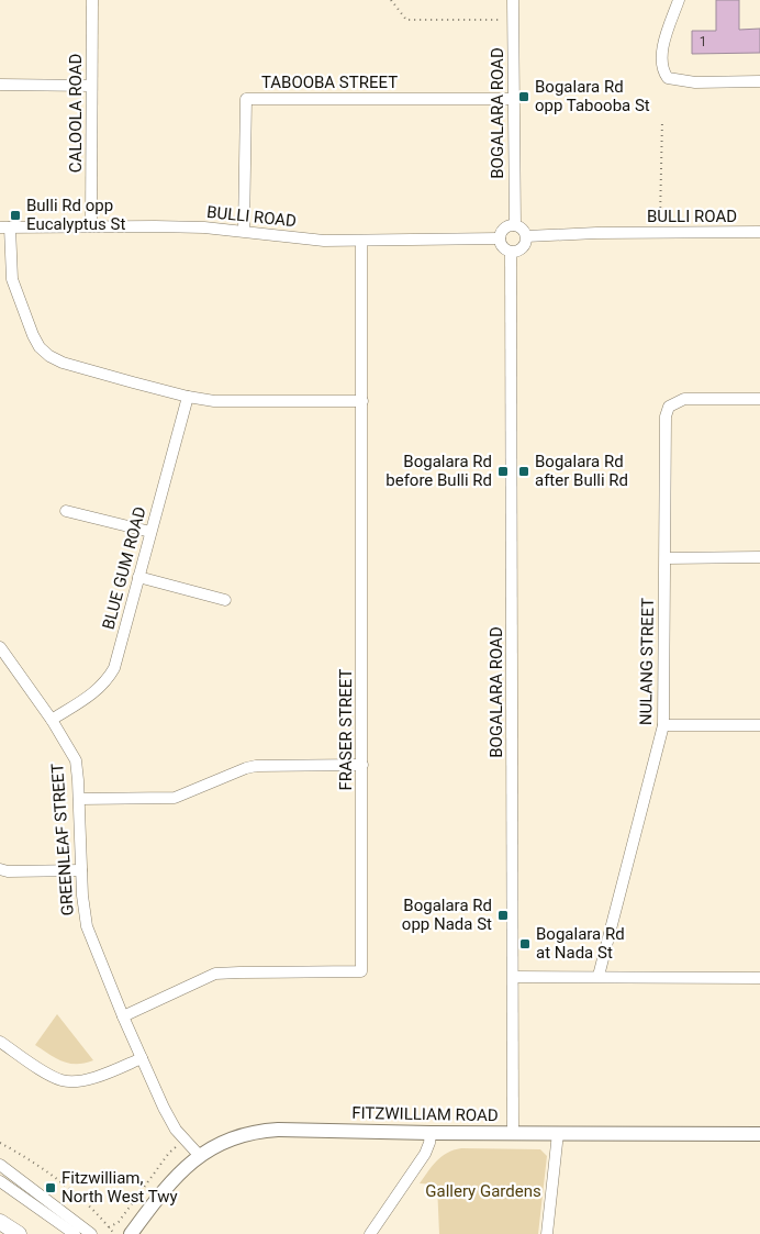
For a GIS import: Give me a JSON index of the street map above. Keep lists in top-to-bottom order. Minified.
{"streets":{"main road":["FITZWILLIAM ROAD"],"street":["TABOOBA STREET","CALOOLA ROAD","BOGALARA ROAD","BULLI ROAD","BLUE GUM ROAD","NULANG STREET","FRASER STREET","GREENLEAF STREET"]},"crossings":[["TABOOBA STREET","BOGALARA ROAD"],["TABOOBA STREET","BULLI ROAD"],["CALOOLA ROAD","BULLI ROAD"],["BOGALARA ROAD","BULLI ROAD"],["BOGALARA ROAD","FITZWILLIAM ROAD"],["BULLI ROAD","FRASER STREET"],["BLUE GUM ROAD","GREENLEAF STREET"],["FRASER STREET","GREENLEAF STREET"],["GREENLEAF STREET","FITZWILLIAM ROAD"]],"parks":["Gallery Gardens"],"places":{"transit":["Bogalara Rd opp Tabooba St","Bulli Rd opp Eucalyptus St","Bogalara Rd before Bulli Rd","Bogalara Rd after Bulli Rd","Bogalara Rd opp Nada St","Bogalara Rd at Nada St","Fitzwilliam, North West Twy"]},"house_numbers":["1"]}
